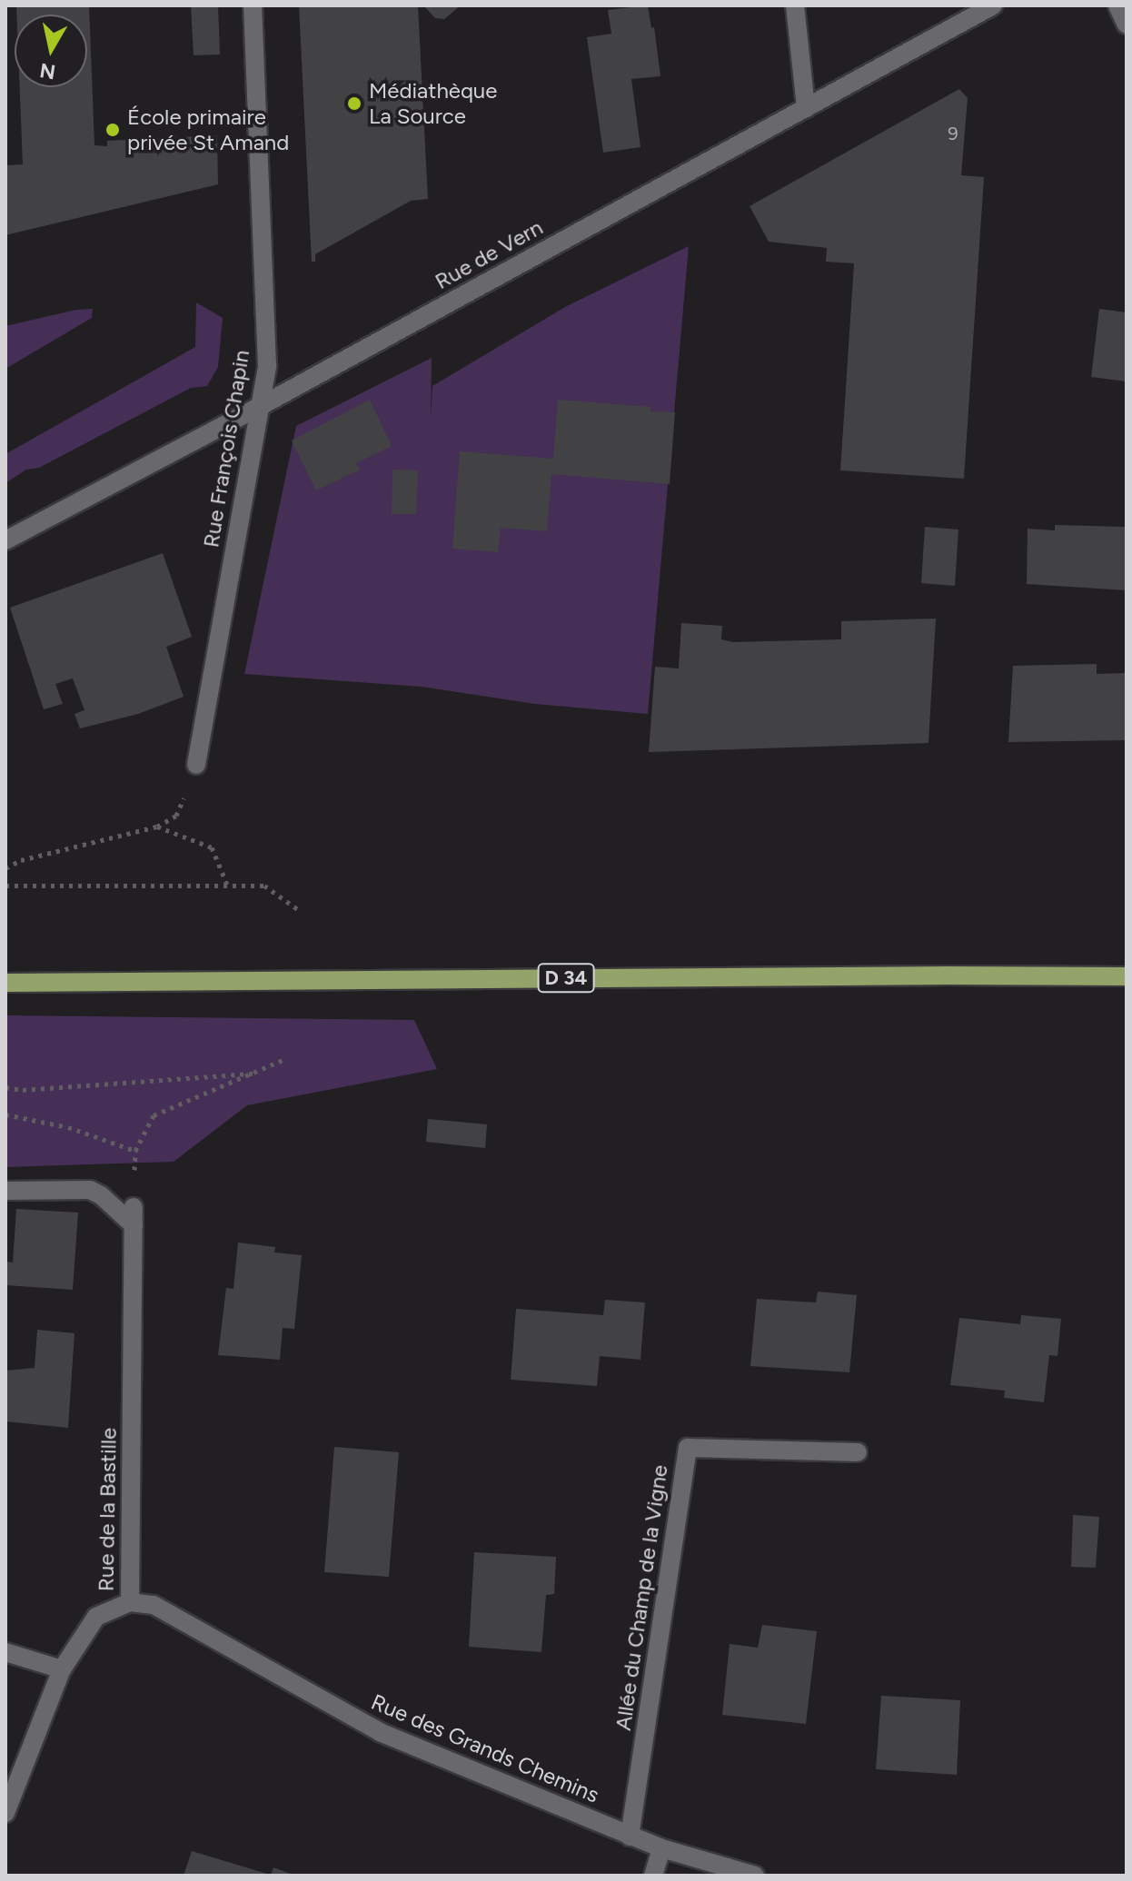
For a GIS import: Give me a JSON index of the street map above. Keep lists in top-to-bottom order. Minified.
{"streets":{"main road":["D 34"],"street":["Rue de Vern","Rue François Chapin","Rue de la Bastille","Allée du Champ de la Vigne","Rue des Grands Chemins"]},"crossings":[["Rue de Vern","Rue François Chapin"],["Rue de la Bastille","Rue des Grands Chemins"],["Allée du Champ de la Vigne","Rue des Grands Chemins"]],"places":["Médiathèque La Source","École primaire privée St Amand"],"house_numbers":["9"],"north":"bottom"}
